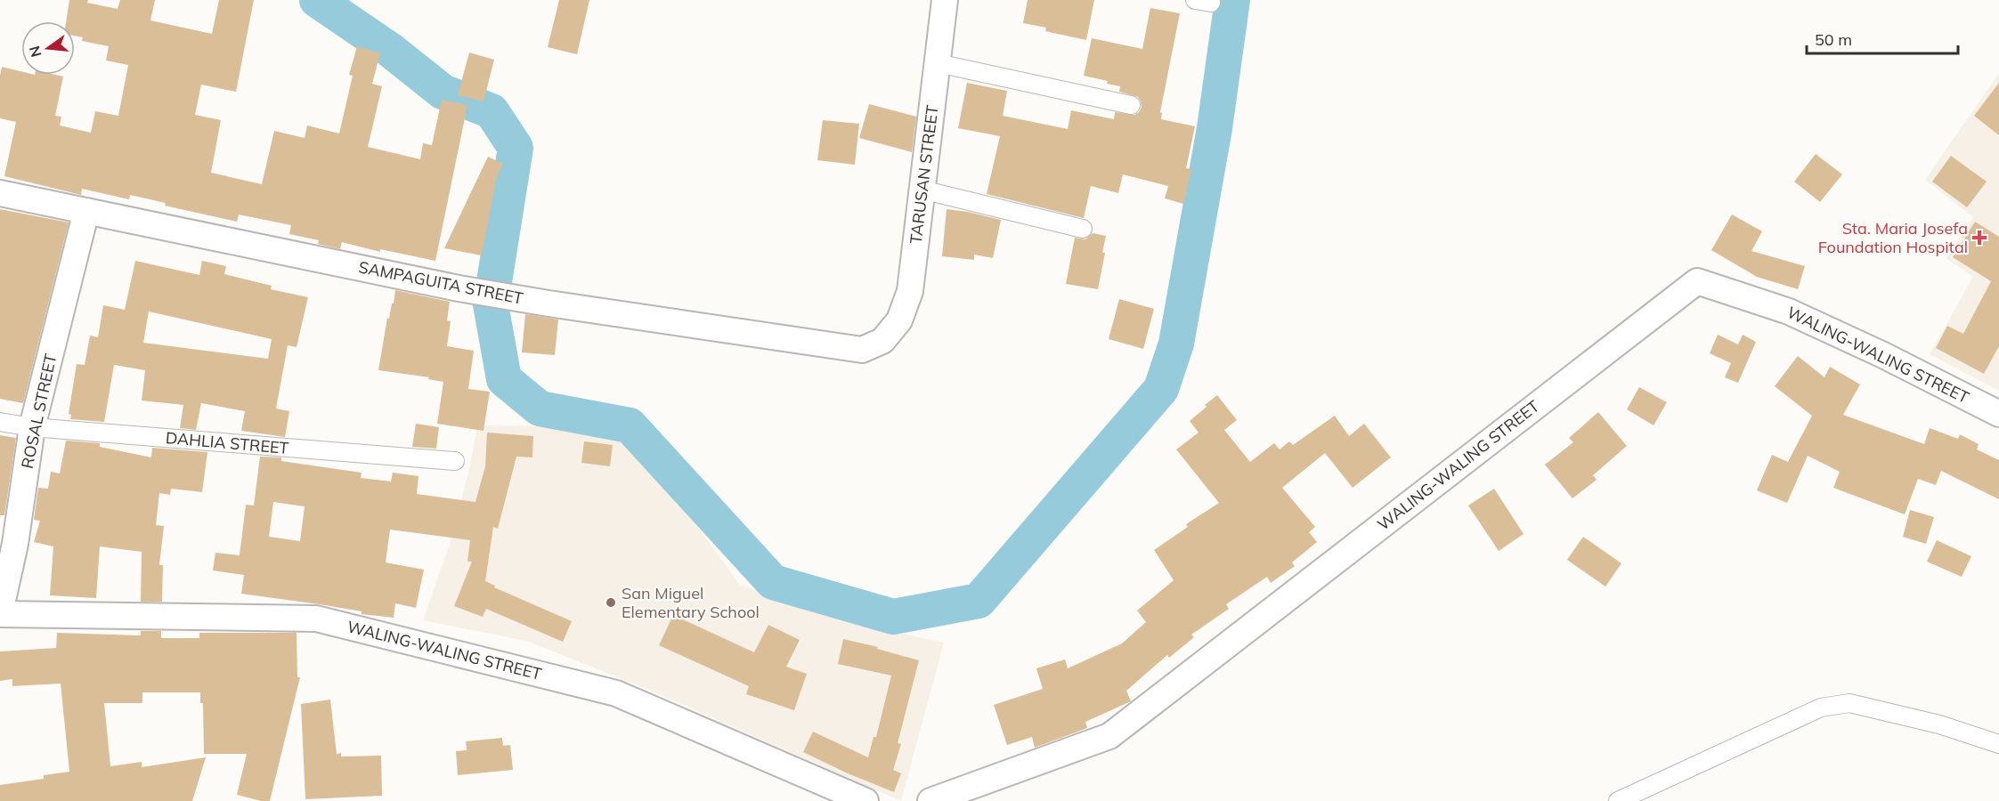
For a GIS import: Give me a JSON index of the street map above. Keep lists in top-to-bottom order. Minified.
{"streets":{"street":["TARUSAN STREET","SAMPAGUITA STREET","WALING-WALING STREET","ROSAL STREET","DAHLIA STREET"]},"crossings":[["TARUSAN STREET","SAMPAGUITA STREET"],["SAMPAGUITA STREET","ROSAL STREET"],["WALING-WALING STREET","ROSAL STREET"],["ROSAL STREET","DAHLIA STREET"]],"places":{"health":["Sta. Maria Josefa Foundation Hospital"],"other":["San Miguel Elementary School"]},"scale_bar":"50 m","north":"left"}
